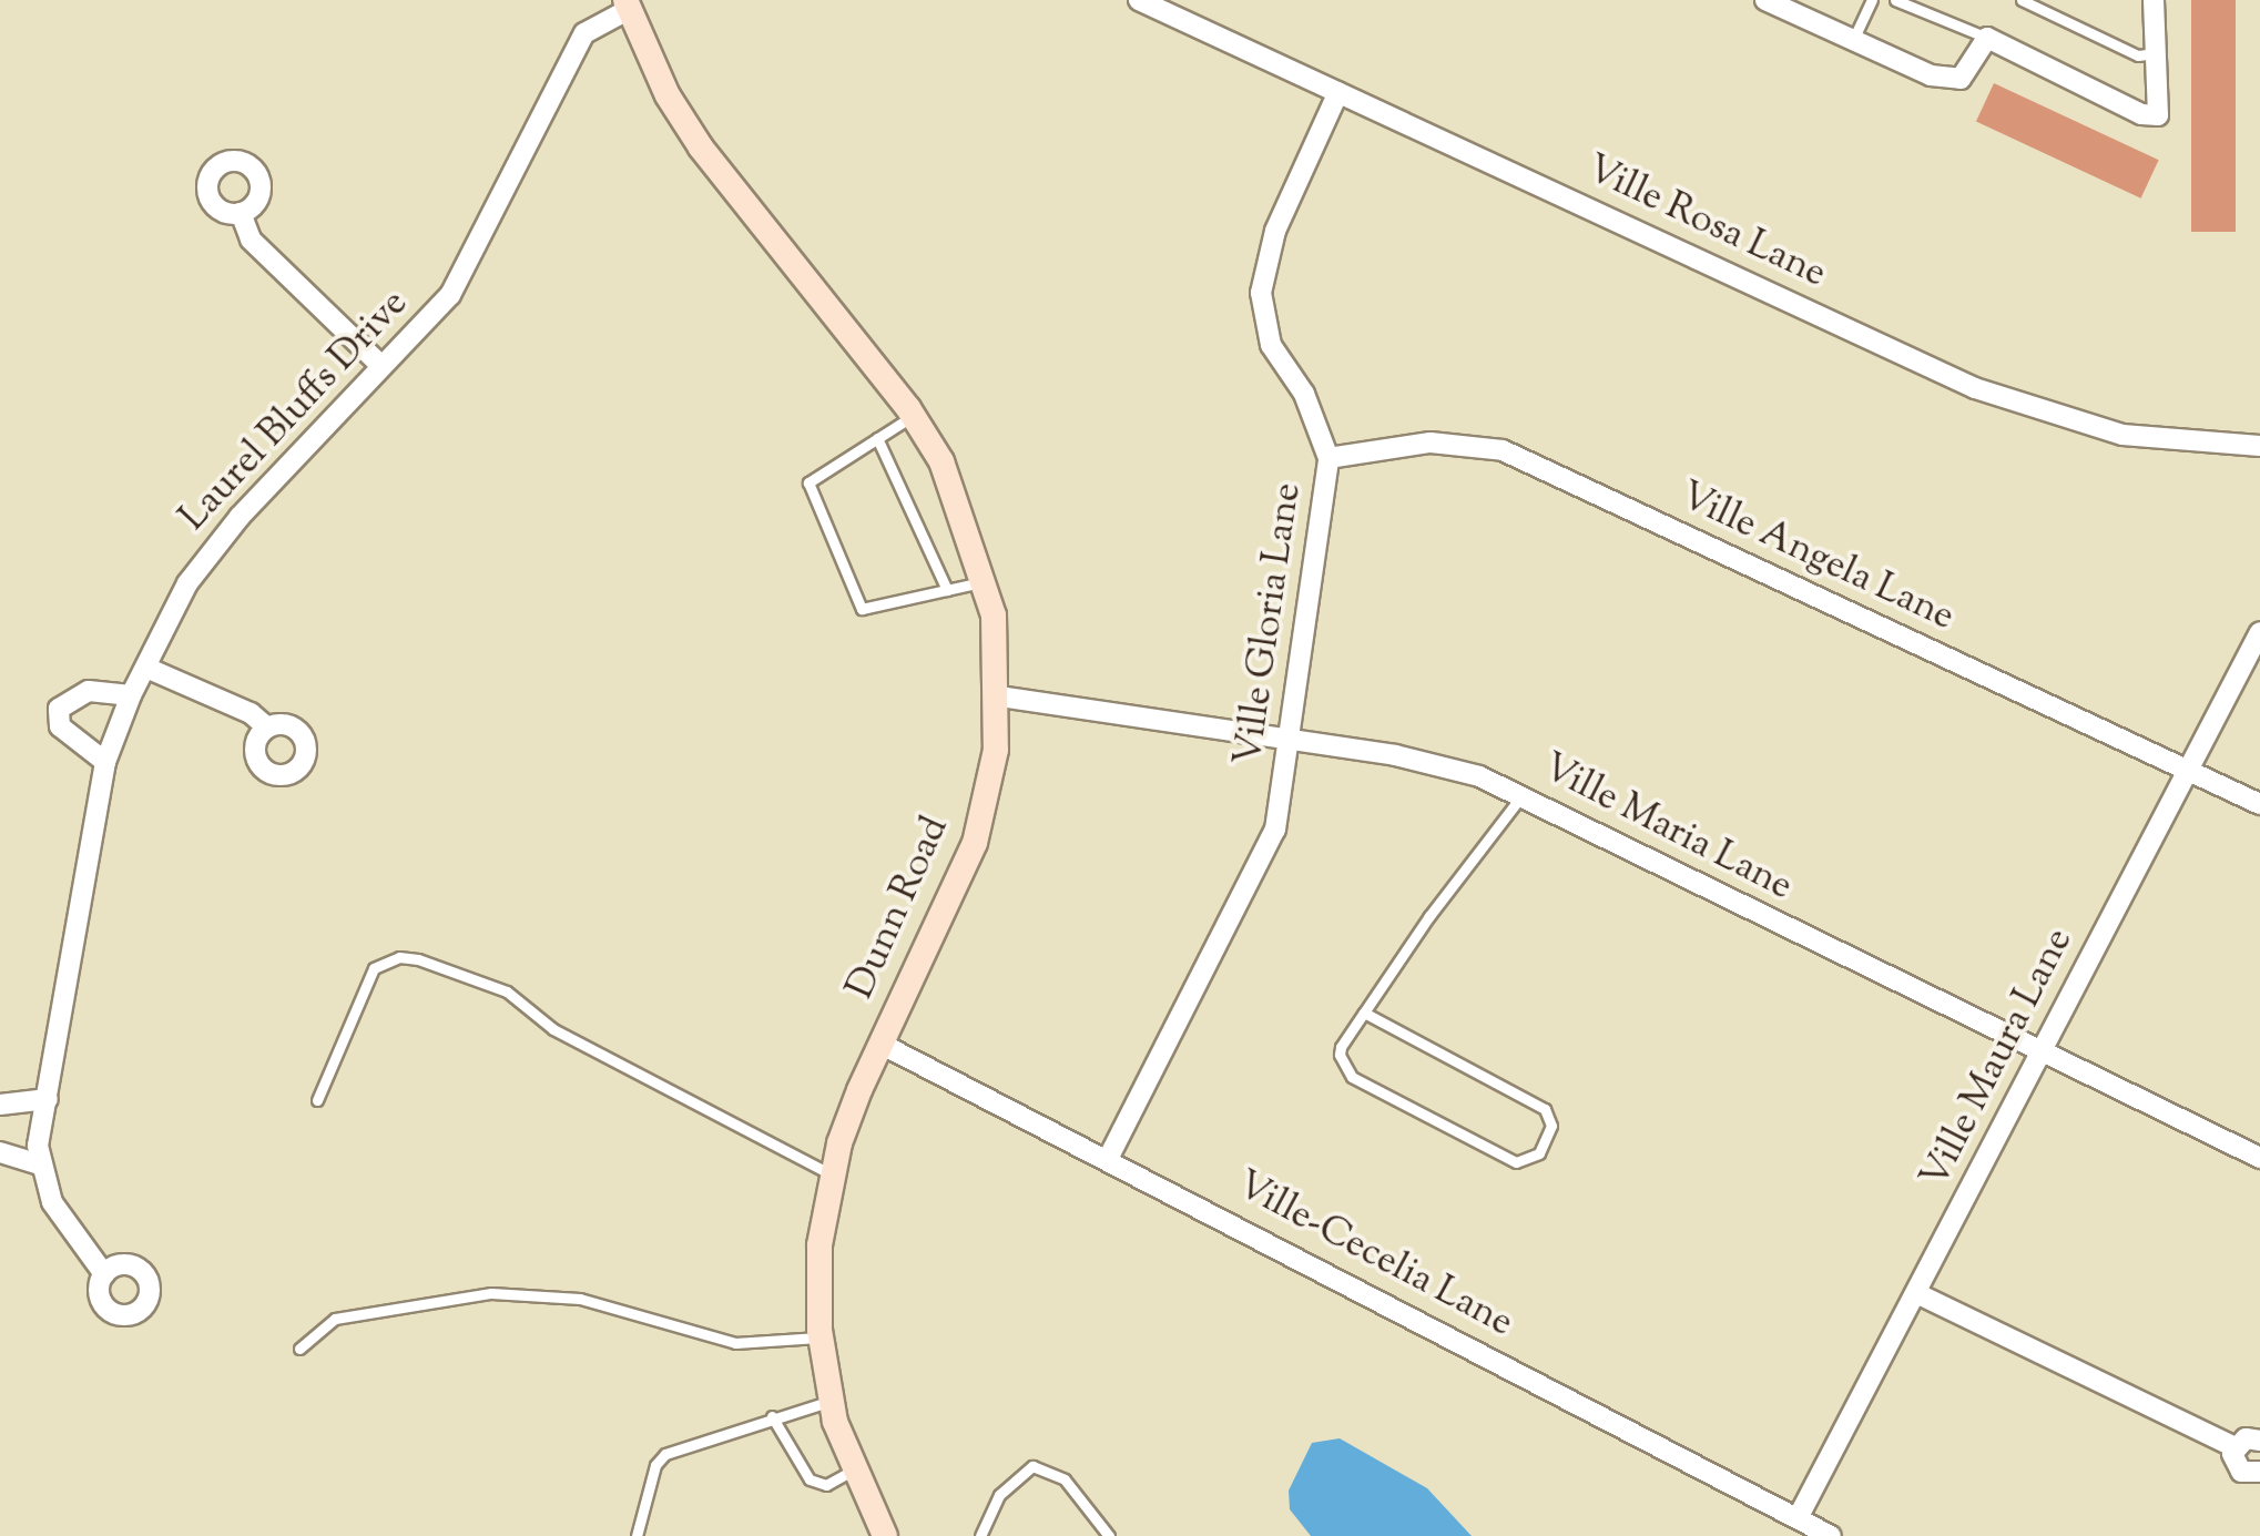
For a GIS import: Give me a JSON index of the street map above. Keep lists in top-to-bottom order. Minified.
{"streets":{"street":["Ville Rosa Lane","Laurel Bluffs Drive","Ville Angela Lane","Ville Gloria Lane","Ville Maria Lane","Dunn Road","Ville Maura Lane","Ville-Cecelia Lane"]},"crossings":[["Ville Rosa Lane","Ville Gloria Lane"],["Laurel Bluffs Drive","Dunn Road"],["Ville Angela Lane","Ville Gloria Lane"],["Ville Angela Lane","Ville Maura Lane"],["Ville Gloria Lane","Ville Maria Lane"],["Ville Gloria Lane","Ville-Cecelia Lane"],["Ville Maria Lane","Dunn Road"],["Ville Maria Lane","Ville Maura Lane"],["Dunn Road","Ville-Cecelia Lane"],["Ville Maura Lane","Ville-Cecelia Lane"]]}
